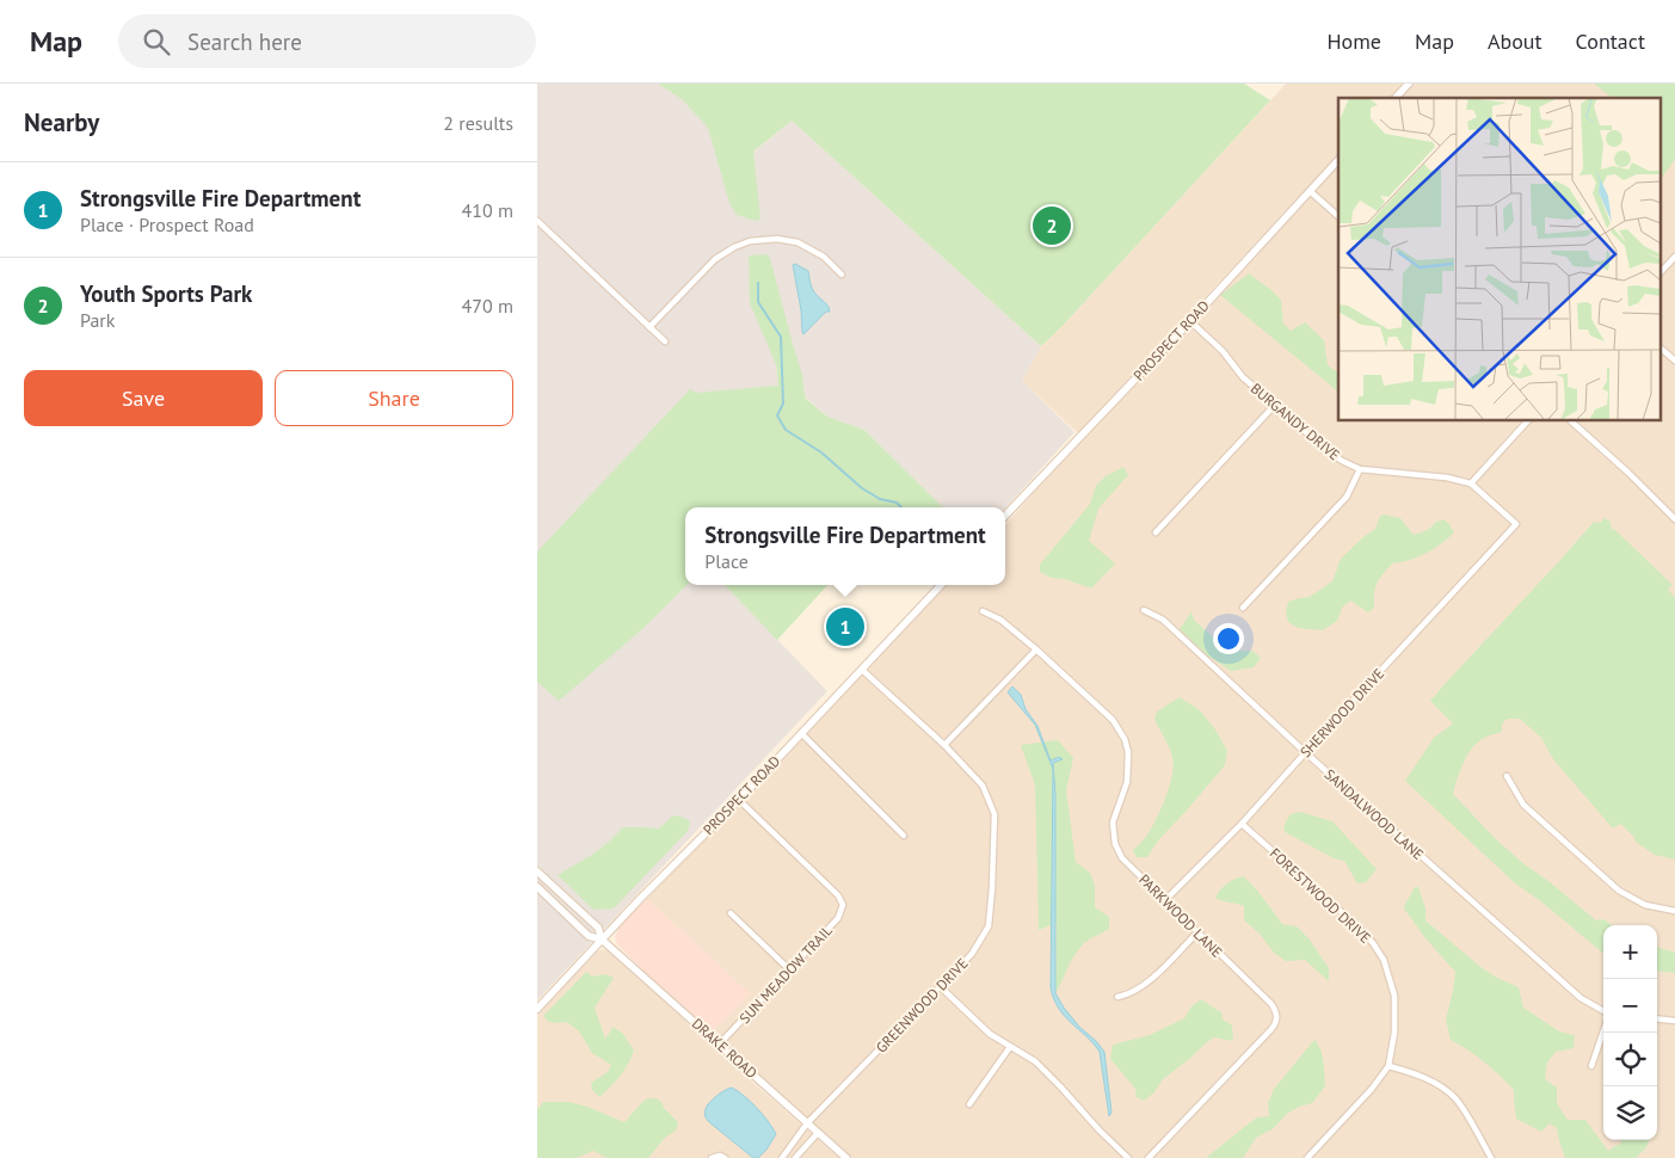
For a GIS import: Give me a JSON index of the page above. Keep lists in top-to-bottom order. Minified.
{"streets":{"street":["PROSPECT ROAD","BURGANDY DRIVE","SHERWOOD DRIVE","SANDALWOOD LANE","FORESTWOOD DRIVE","PARKWOOD LANE","SUN MEADOW TRAIL","GREENWOOD DRIVE","DRAKE ROAD"]},"crossings":[["PROSPECT ROAD","BURGANDY DRIVE"],["PROSPECT ROAD","SUN MEADOW TRAIL"],["PROSPECT ROAD","GREENWOOD DRIVE"],["PROSPECT ROAD","DRAKE ROAD"],["BURGANDY DRIVE","SHERWOOD DRIVE"],["SHERWOOD DRIVE","SANDALWOOD LANE"],["SHERWOOD DRIVE","FORESTWOOD DRIVE"],["SHERWOOD DRIVE","PARKWOOD LANE"],["SUN MEADOW TRAIL","DRAKE ROAD"],["GREENWOOD DRIVE","DRAKE ROAD"]],"page":{"header":"Map","search":"Search here","nav":["Home","Map","About","Contact"],"heading":["Nearby","2 results"],"list":[{"mark":"1","name":"Strongsville Fire Department","note":"Place · Prospect Road","value":"410 m"},{"mark":"2","name":"Youth Sports Park","note":"Park","value":"470 m"}],"pins":["2","1"],"buttons":["Save","Share"],"popup":["Strongsville Fire Department","Place"],"map_buttons":["+","−"]}}
